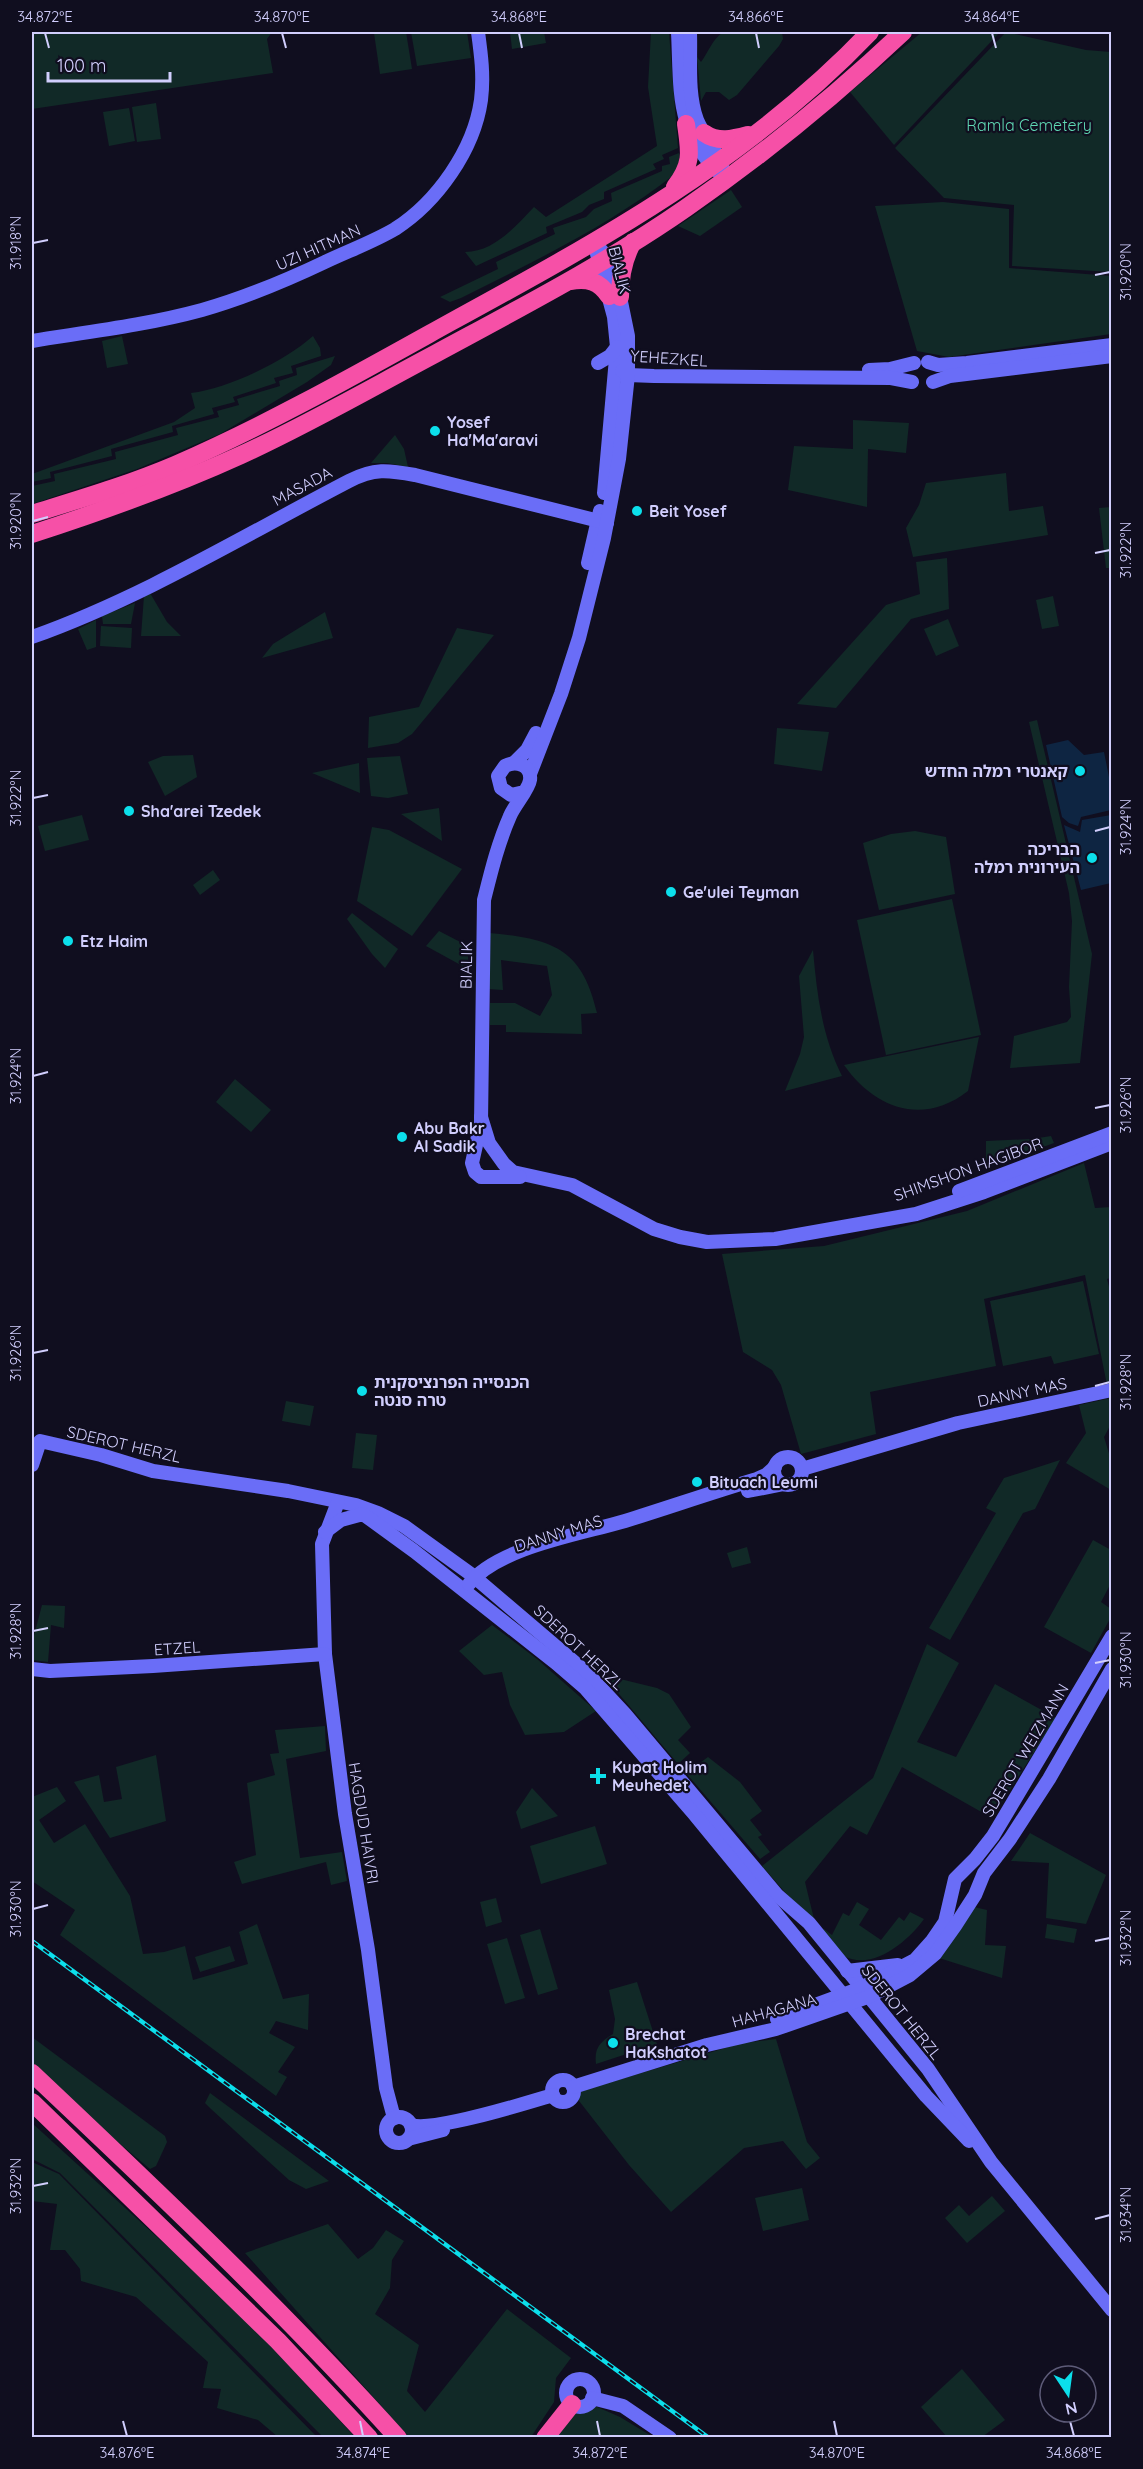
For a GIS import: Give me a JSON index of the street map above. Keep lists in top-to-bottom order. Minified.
{"streets":{"street":["UZI HITMAN","BIALIK","YEHEZKEL","MASADA","SHIMSHON HAGIBOR","DANNY MAS","SDEROT HERZL","ETZEL","SDEROT WEIZMANN","HAGDUD HAIVRI","HAHAGANA"]},"crossings":[["BIALIK","YEHEZKEL"],["BIALIK","MASADA"],["BIALIK","SHIMSHON HAGIBOR"],["DANNY MAS","SDEROT HERZL"],["SDEROT HERZL","SDEROT WEIZMANN"],["SDEROT HERZL","HAHAGANA"],["ETZEL","HAGDUD HAIVRI"],["SDEROT WEIZMANN","HAHAGANA"]],"parks":["Ramla Cemetery"],"places":{"other":["Yosef Ha'Ma'aravi","Beit Yosef","קאנטרי רמלה החדש","Sha'arei Tzedek","הבריכה העירונית רמלה","Ge'ulei Teyman","Etz Haim","Abu Bakr Al Sadik","הכנסייה הפרנציסקנית טרה סנטה","Bituach Leumi","Brechat HaKshatot"],"health":["Kupat Holim Meuhedet"]},"scale_bar":"100 m","north":"bottom","coordinates":["34.872°E","34.870°E","34.868°E","34.866°E","34.864°E","31.918°N","31.920°N","31.922°N","31.924°N","31.926°N","31.928°N","31.930°N","31.932°N","31.934°N","34.876°E","34.874°E"]}
